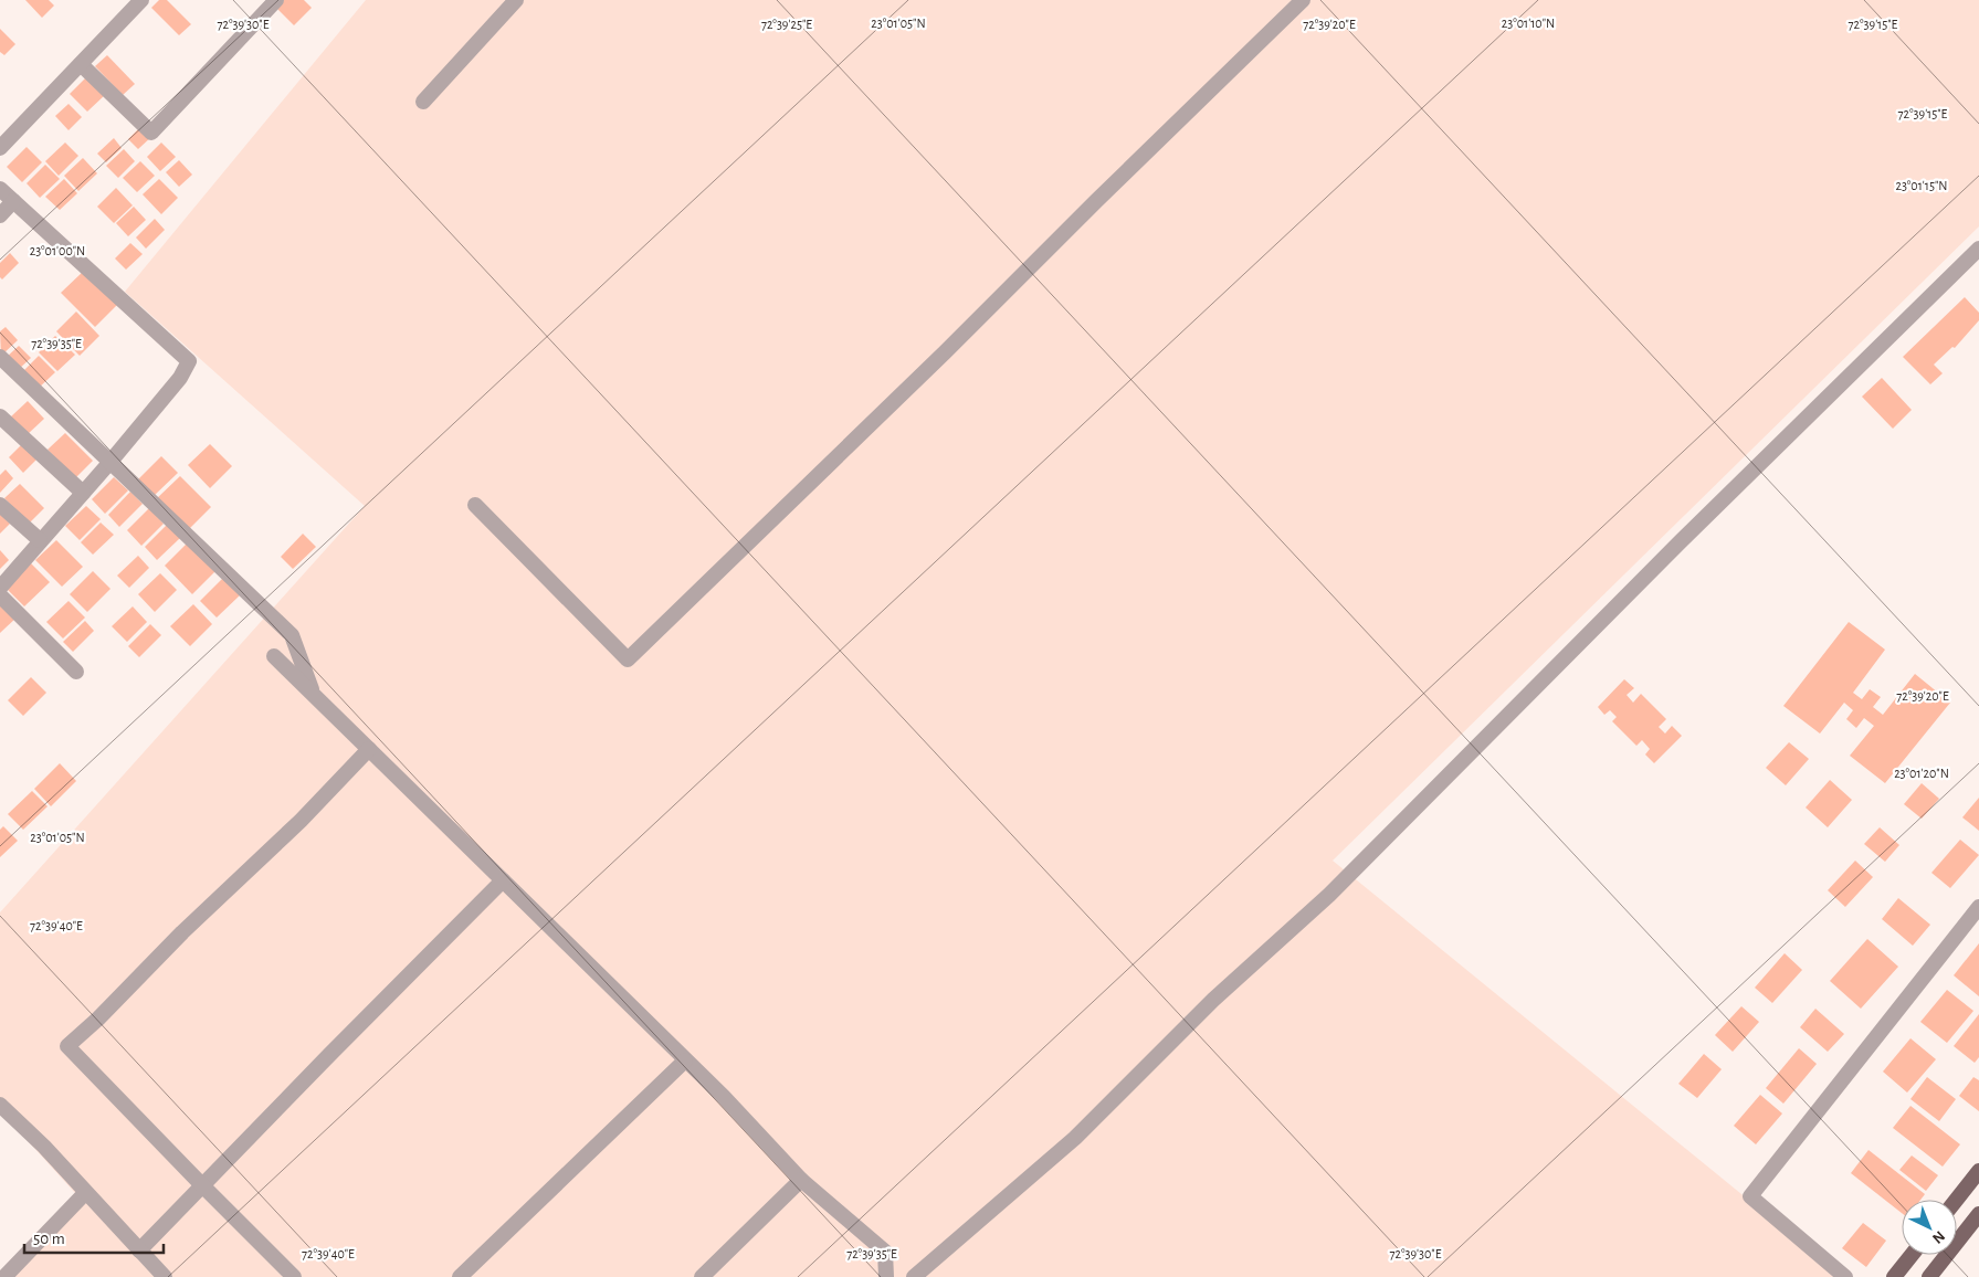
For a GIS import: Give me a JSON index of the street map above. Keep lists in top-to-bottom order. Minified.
{"scale_bar":"50 m","north":"bottom right","coordinates":["23°01'05\"N","23°01'10\"N","72°39'30\"E","72°39'25\"E","72°39'20\"E","72°39'15\"E","23°01'15\"N","23°01'00\"N","72°39'35\"E","23°01'20\"N","72°39'40\"E"]}
